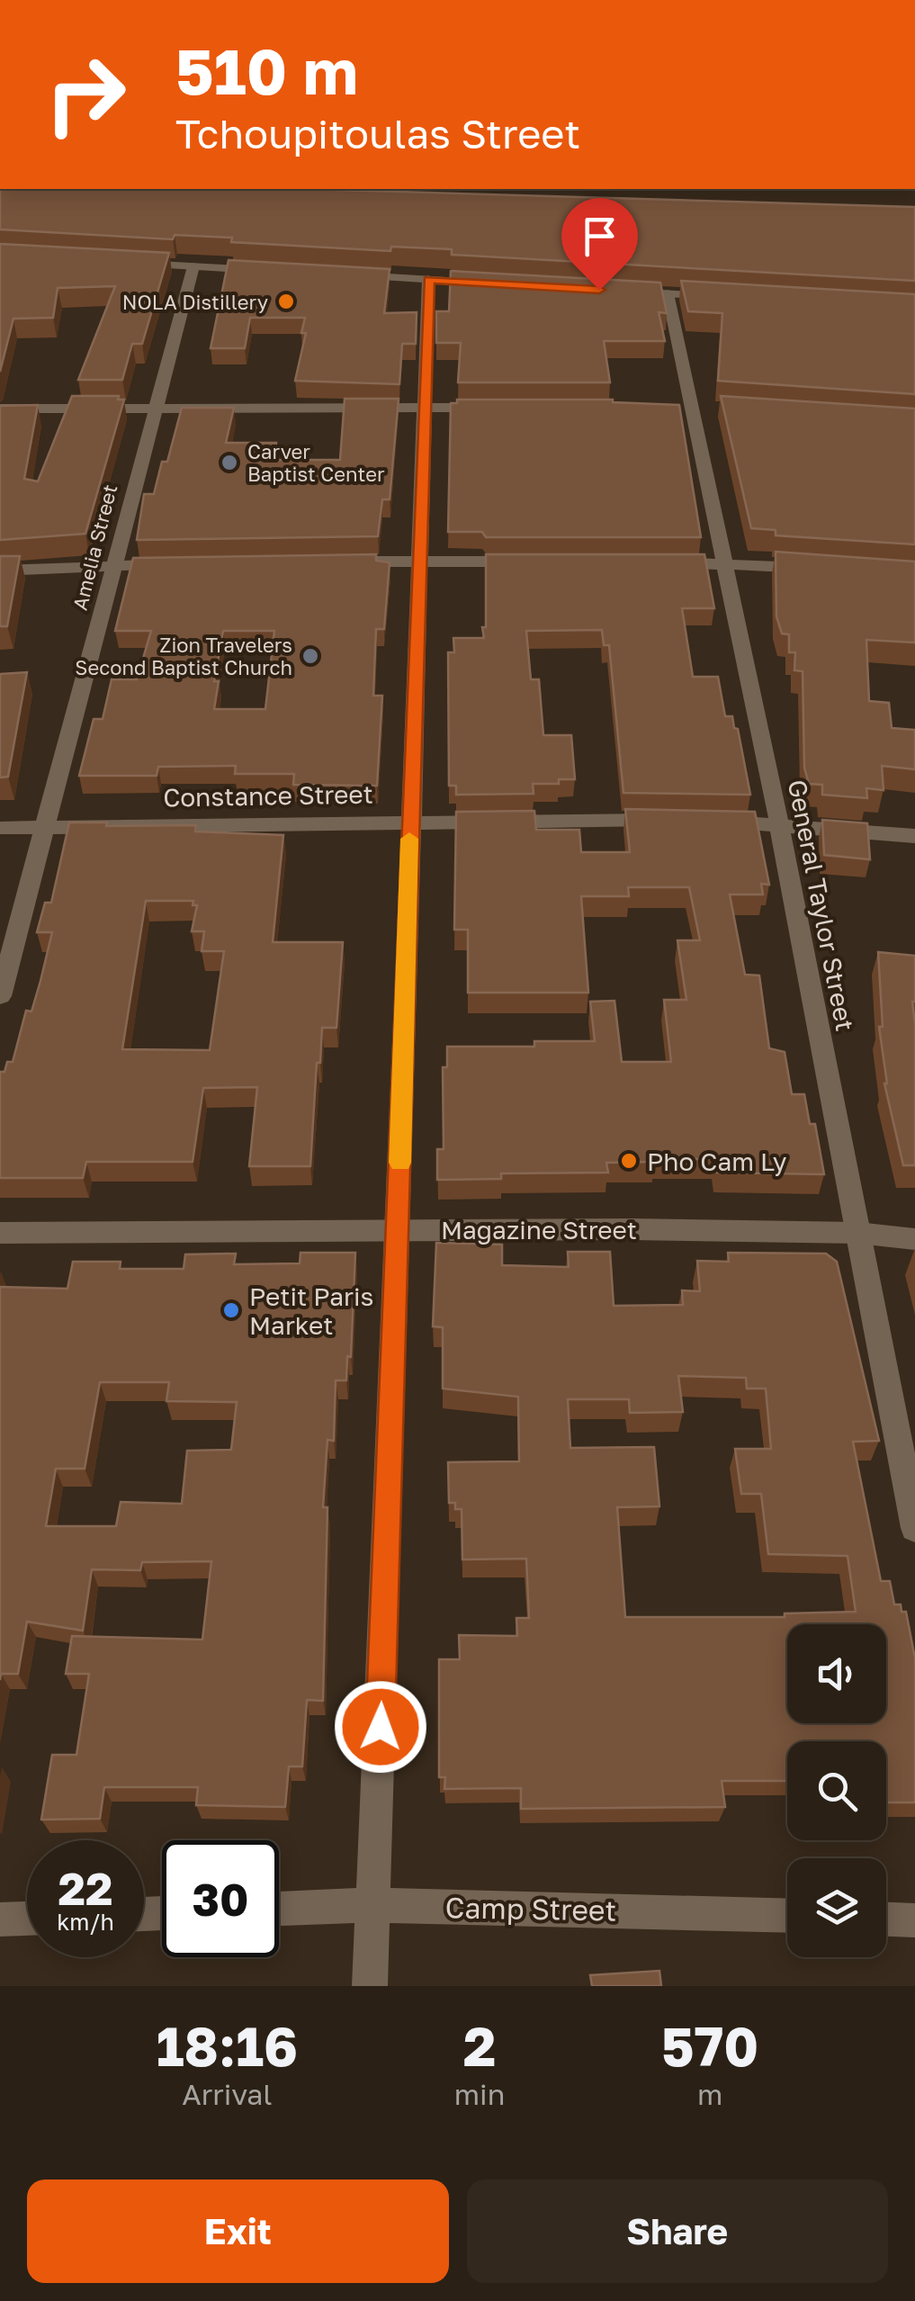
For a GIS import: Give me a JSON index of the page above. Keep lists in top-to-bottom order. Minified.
{"streets":{"street":["Amelia Street","Constance Street","General Taylor Street","Magazine Street","Camp Street"]},"crossings":[["Amelia Street","Constance Street"],["General Taylor Street","Magazine Street"]],"places":["NOLA Distillery","Carver Baptist Center","Zion Travelers Second Baptist Church","Pho Cam Ly","Petit Paris Market"],"page":{"turn":["510 m","Tchoupitoulas Street"],"speed":"22 km/h","limit":"30","eta":["18:16","Arrival","2","min","570","m"],"buttons":["Exit","Share"]}}
